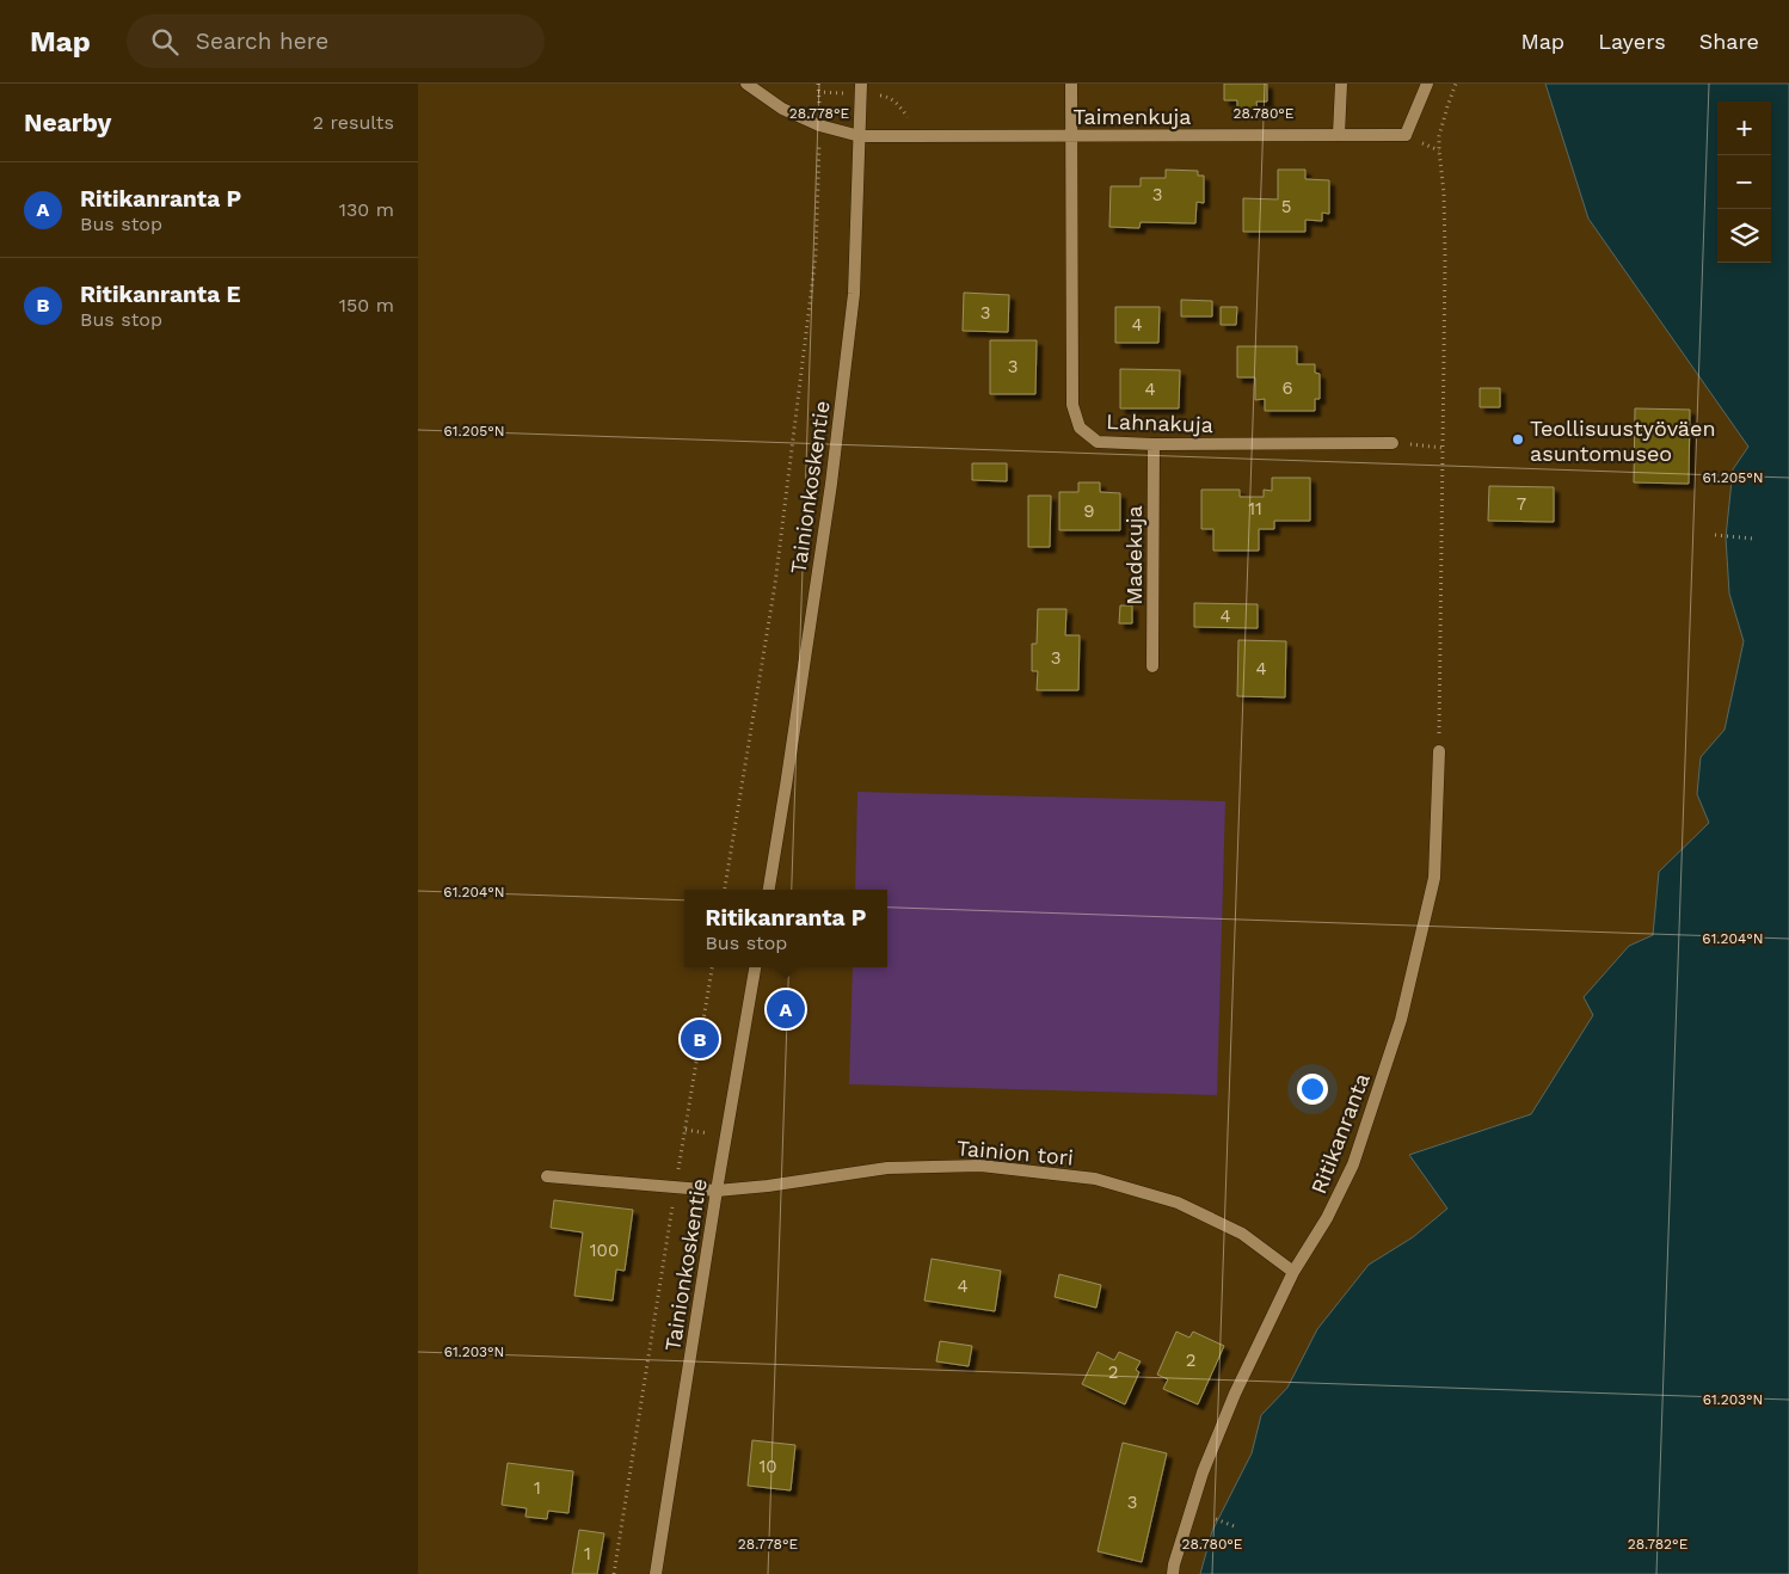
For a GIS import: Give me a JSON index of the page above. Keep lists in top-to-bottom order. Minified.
{"streets":{"street":["Taimenkuja","Lahnakuja","Tainionkoskentie","Madekuja","Ritikanranta","Tainion tori"]},"crossings":[["Taimenkuja","Lahnakuja"],["Taimenkuja","Tainionkoskentie"],["Lahnakuja","Madekuja"],["Tainionkoskentie","Tainion tori"],["Ritikanranta","Tainion tori"]],"places":["Teollisuustyöväen asuntomuseo"],"house_numbers":["3","5","3","4","3","6","4","7","11","9","4","3","4","100","4","2","2","10","1","3","1"],"page":{"header":"Map","search":"Search here","nav":["Map","Layers","Share"],"heading":["Nearby","2 results"],"map_buttons":["+","−"],"list":[{"mark":"A","name":"Ritikanranta P","note":"Bus stop","value":"130 m"},{"mark":"B","name":"Ritikanranta E","note":"Bus stop","value":"150 m"}],"popup":["Ritikanranta P","Bus stop"],"pins":["A","B"]},"coordinates":["28.778°E","28.780°E","61.205°N","61.204°N","61.203°N","28.782°E"]}
